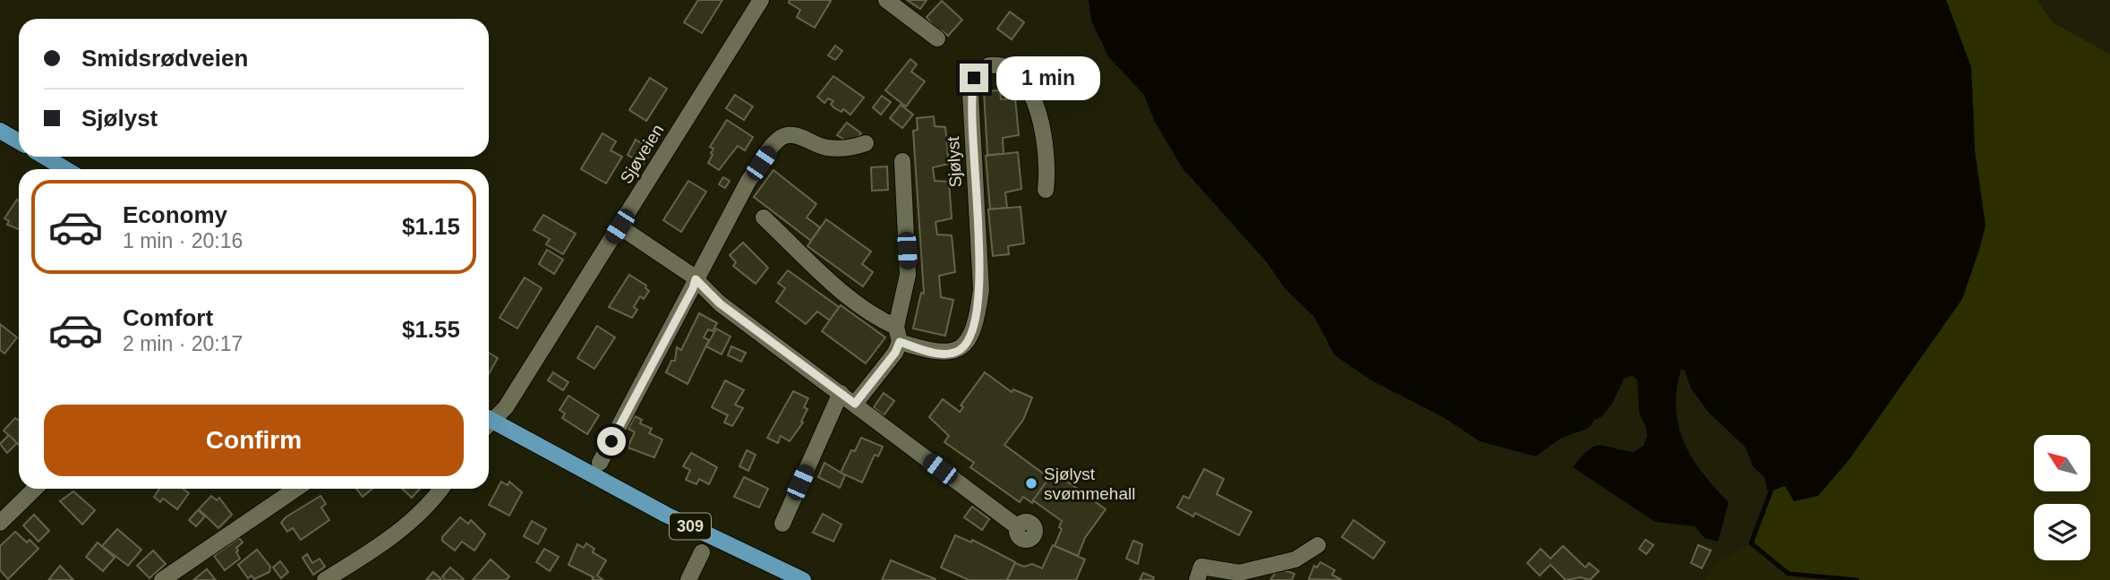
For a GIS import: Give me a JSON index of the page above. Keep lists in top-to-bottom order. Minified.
{"streets":{"main road":["309"],"street":["Sjøveien","Sjølyst"]},"places":["Sjølyst svømmehall"],"north":"top left","page":{"banner":["Smidsrødveien","Sjølyst"],"bubble":"1 min","list":[{"name":"Economy","note":"1 min · 20:16","value":"$1.15"},{"name":"Comfort","note":"2 min · 20:17","value":"$1.55"}],"buttons":"Confirm"}}
